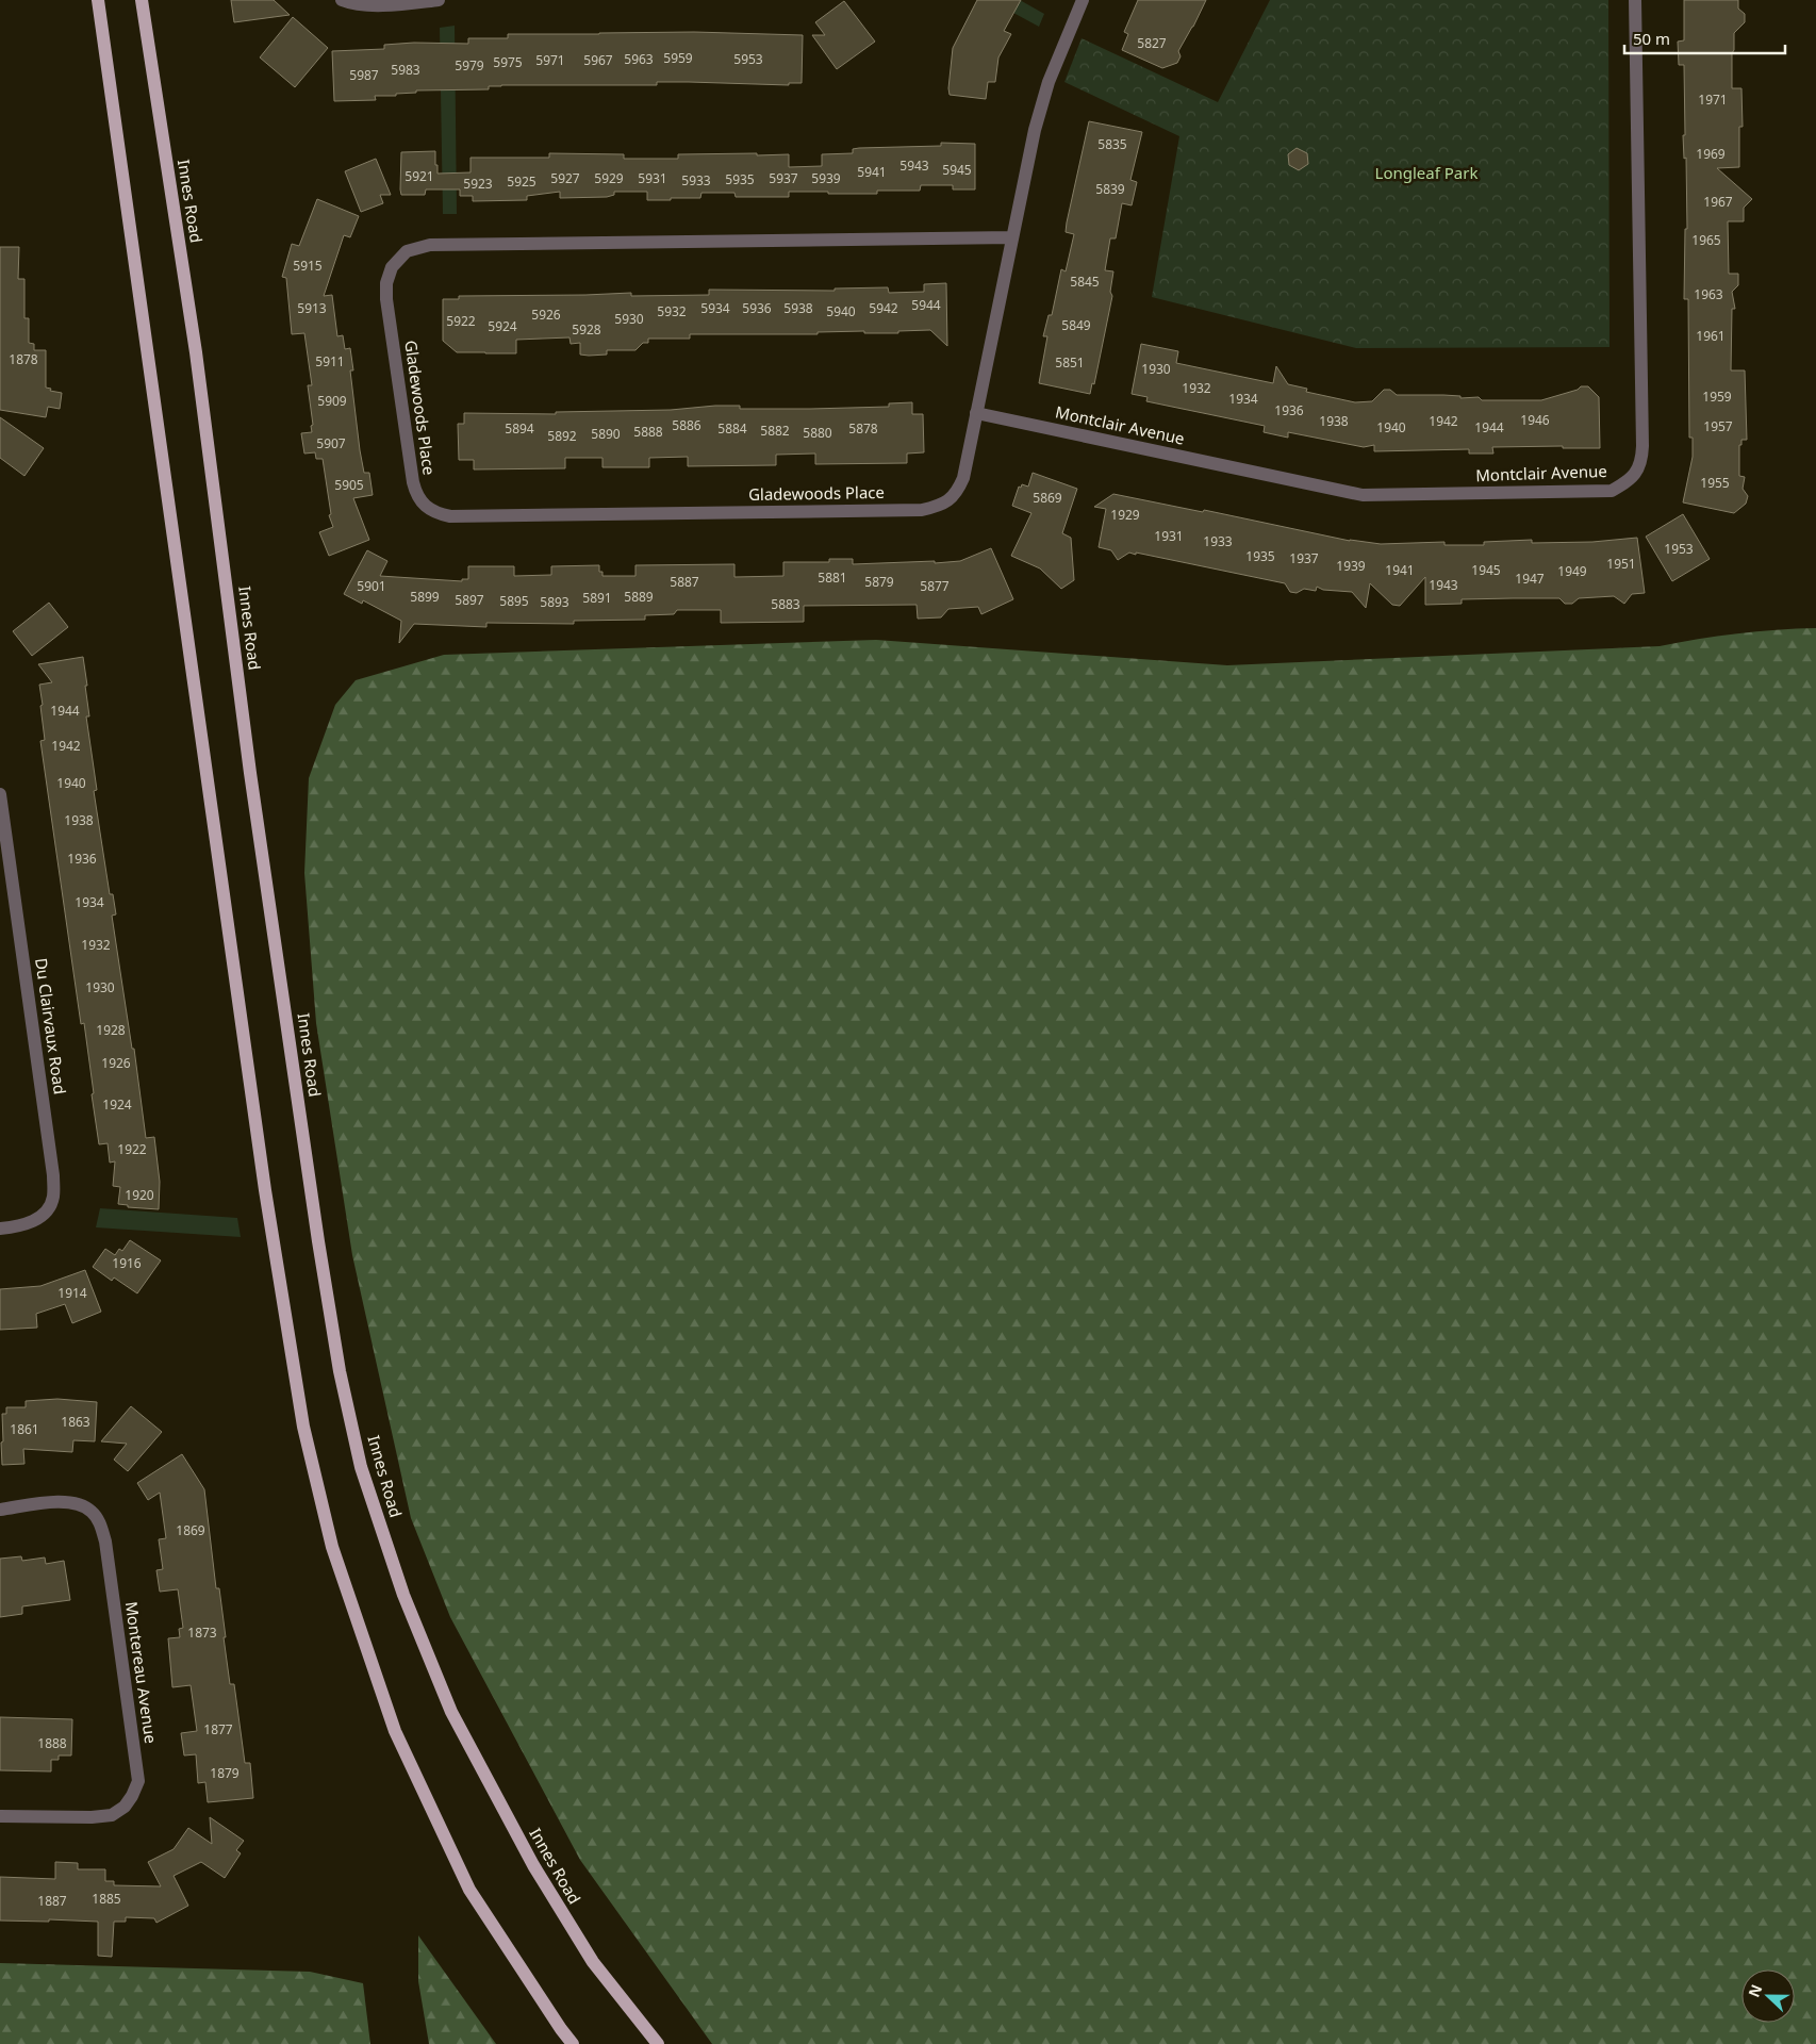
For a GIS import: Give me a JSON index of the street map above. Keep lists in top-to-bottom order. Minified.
{"streets":{"main road":["Innes Road"],"street":["Gladewoods Place","Montclair Avenue","Du Clairvaux Road","Montereau Avenue"]},"crossings":[["Gladewoods Place","Montclair Avenue"]],"parks":["Longleaf Park"],"house_numbers":["5827","5959","5963","5953","5971","5967","5975","5979","5983","5987","1971","5835","1969","5943","5945","5941","5921","5927","5929","5931","5937","5939","5935","5933","5925","5923","5839","1967","1965","5915","5845","1963","5944","5913","5934","5936","5938","5942","5932","5940","5926","5930","5922","5849","5924","5928","1961","1878","5911","5851","1930","1932","1959","1934","5909","1936","1946","1938","1942","5886","1957","1940","1944","5894","5884","5878","5882","5888","5880","5890","5892","5907","1955","5905","5869","1929","1931","1933","1953","1935","1937","1951","1939","1941","1945","1949","5881","1947","5887","5879","1943","5901","5877","5899","5889","5891","5897","5895","5893","5883","1944","1942","1940","1938","1936","1934","1932","1930","1928","1926","1924","1922","1920","1916","1914","1863","1861","1869","1873","1877","1888","1879","1885","1887"],"scale_bar":"50 m","north":"left"}
